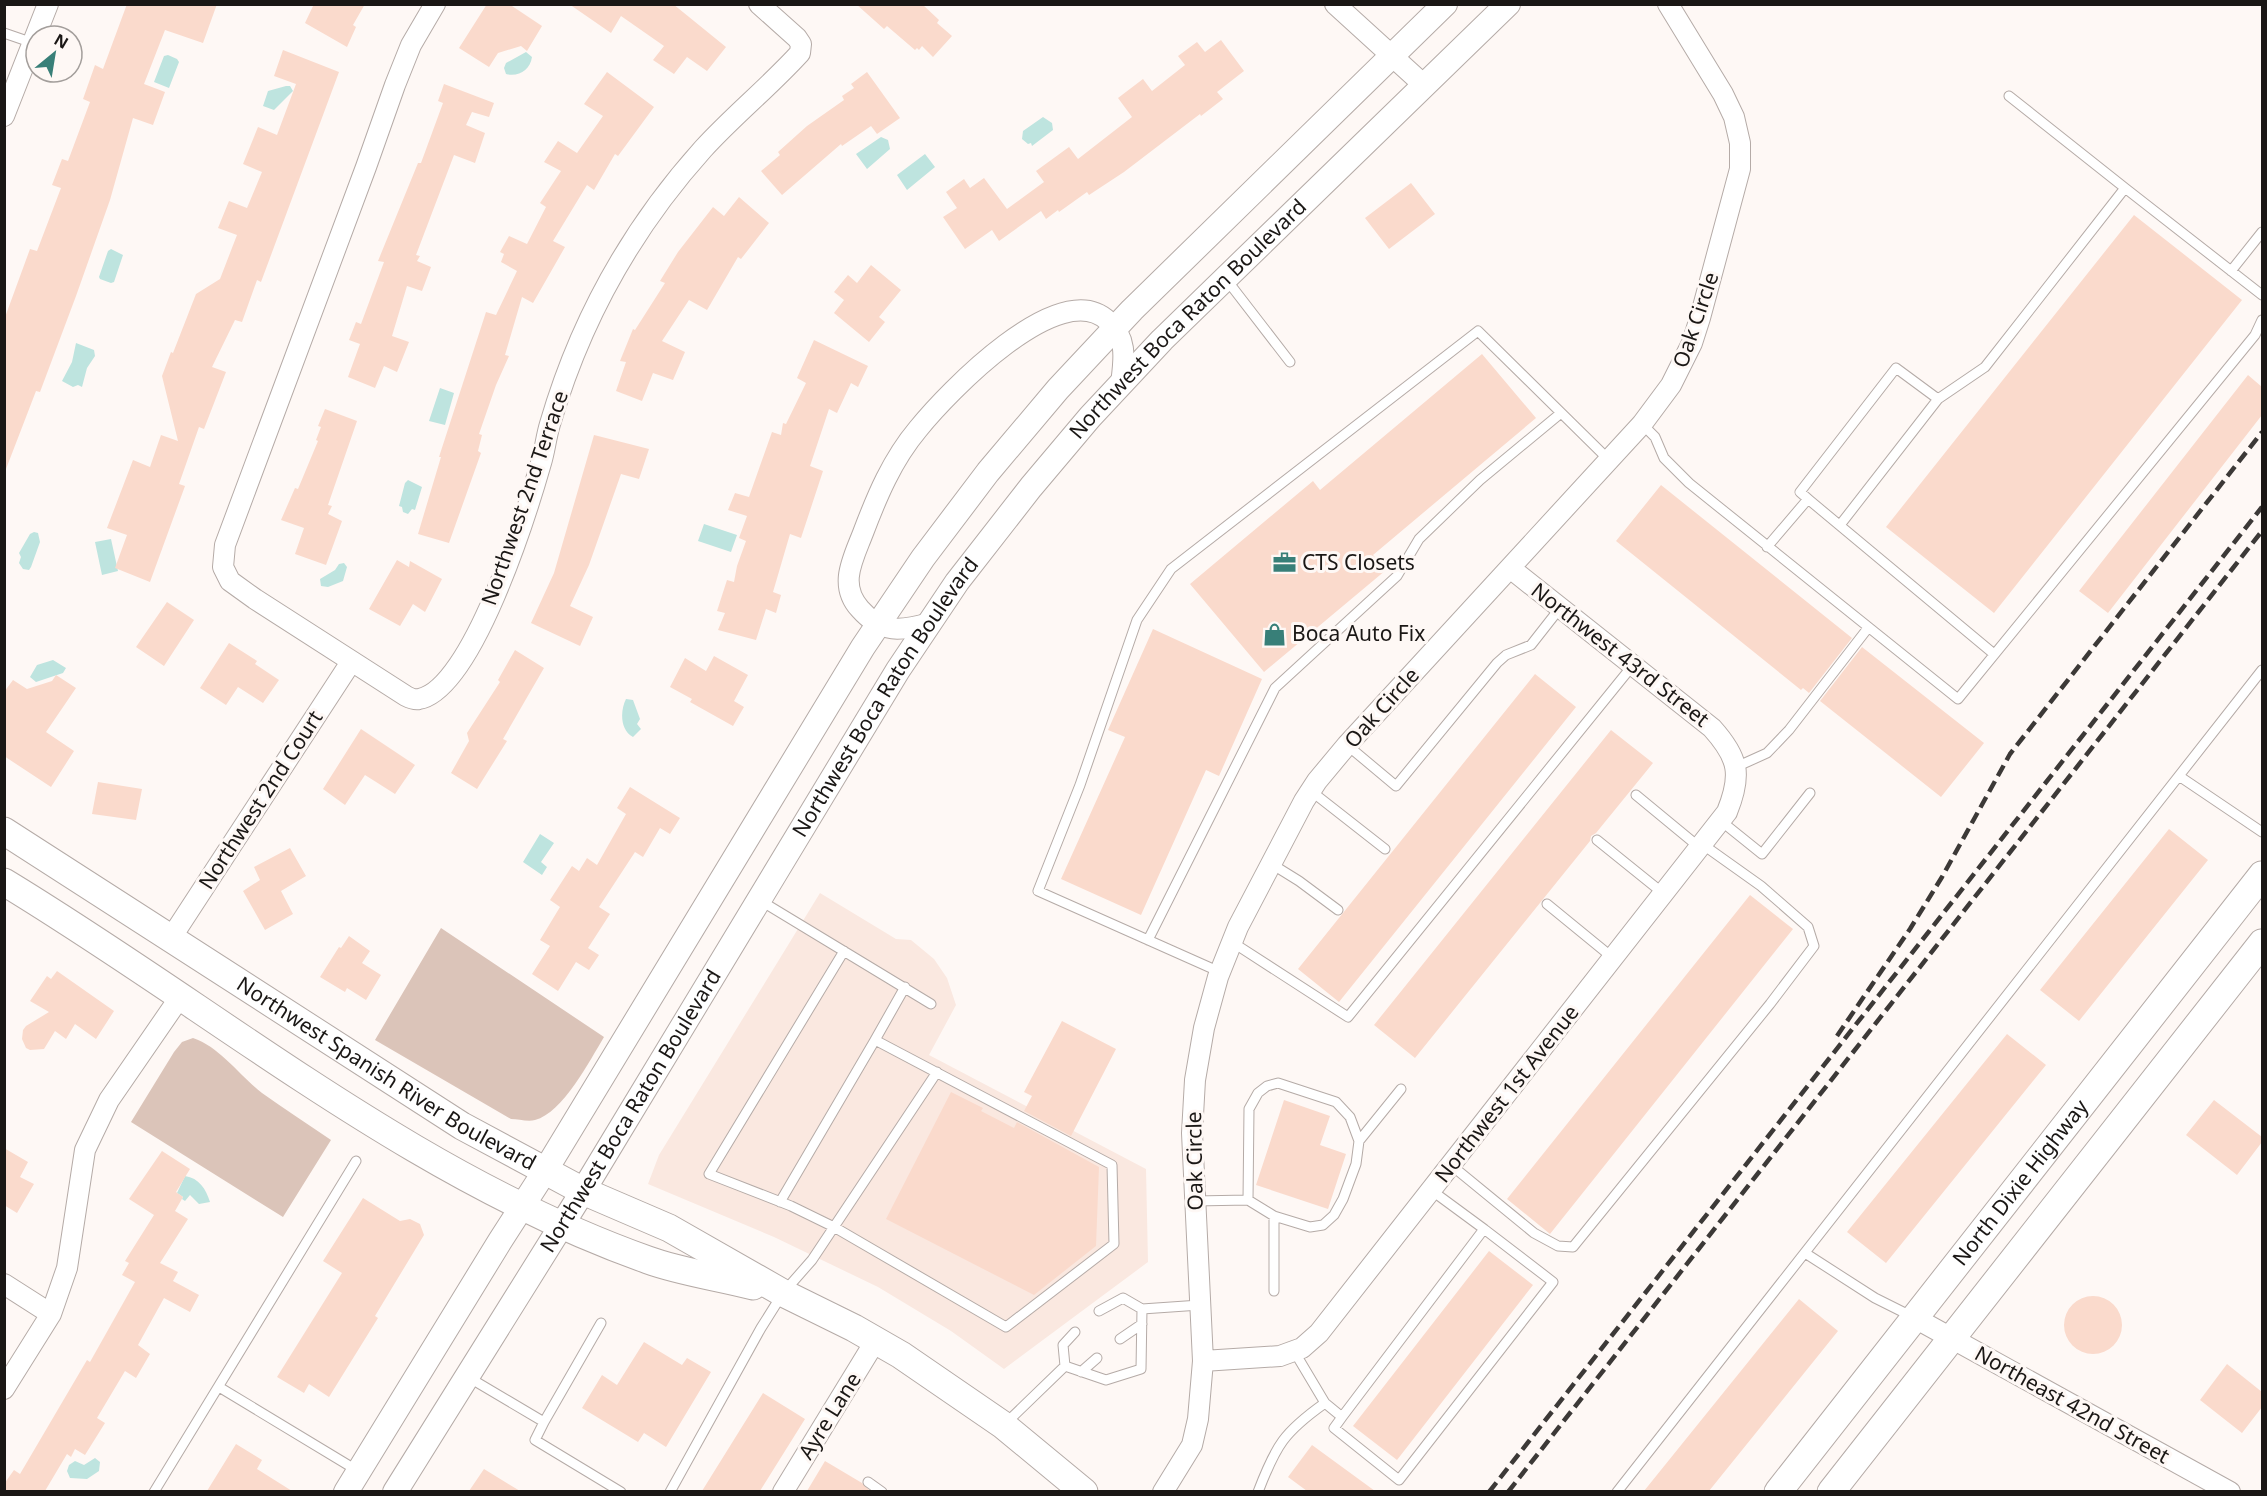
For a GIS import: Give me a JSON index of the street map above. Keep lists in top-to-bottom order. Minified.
{"streets":{"main road":["Northwest Spanish River Boulevard","North Dixie Highway"],"street":["Northwest Boca Raton Boulevard","Oak Circle","Northwest 2nd Terrace","Northwest 43rd Street","Northwest 2nd Court","Northwest 1st Avenue","Northeast 42nd Street","Ayre Lane"]},"crossings":[["Northwest Boca Raton Boulevard","Northwest Spanish River Boulevard"],["Oak Circle","Northwest 43rd Street"],["Oak Circle","Northwest 1st Avenue"],["Northwest 2nd Terrace","Northwest 2nd Court"],["Northwest 43rd Street","Northwest 1st Avenue"],["Northwest 2nd Court","Northwest Spanish River Boulevard"],["Northwest Spanish River Boulevard","Ayre Lane"],["North Dixie Highway","Northeast 42nd Street"]],"places":{"office":["CTS Closets"],"shop":["Boca Auto Fix"]},"north":"top right"}
